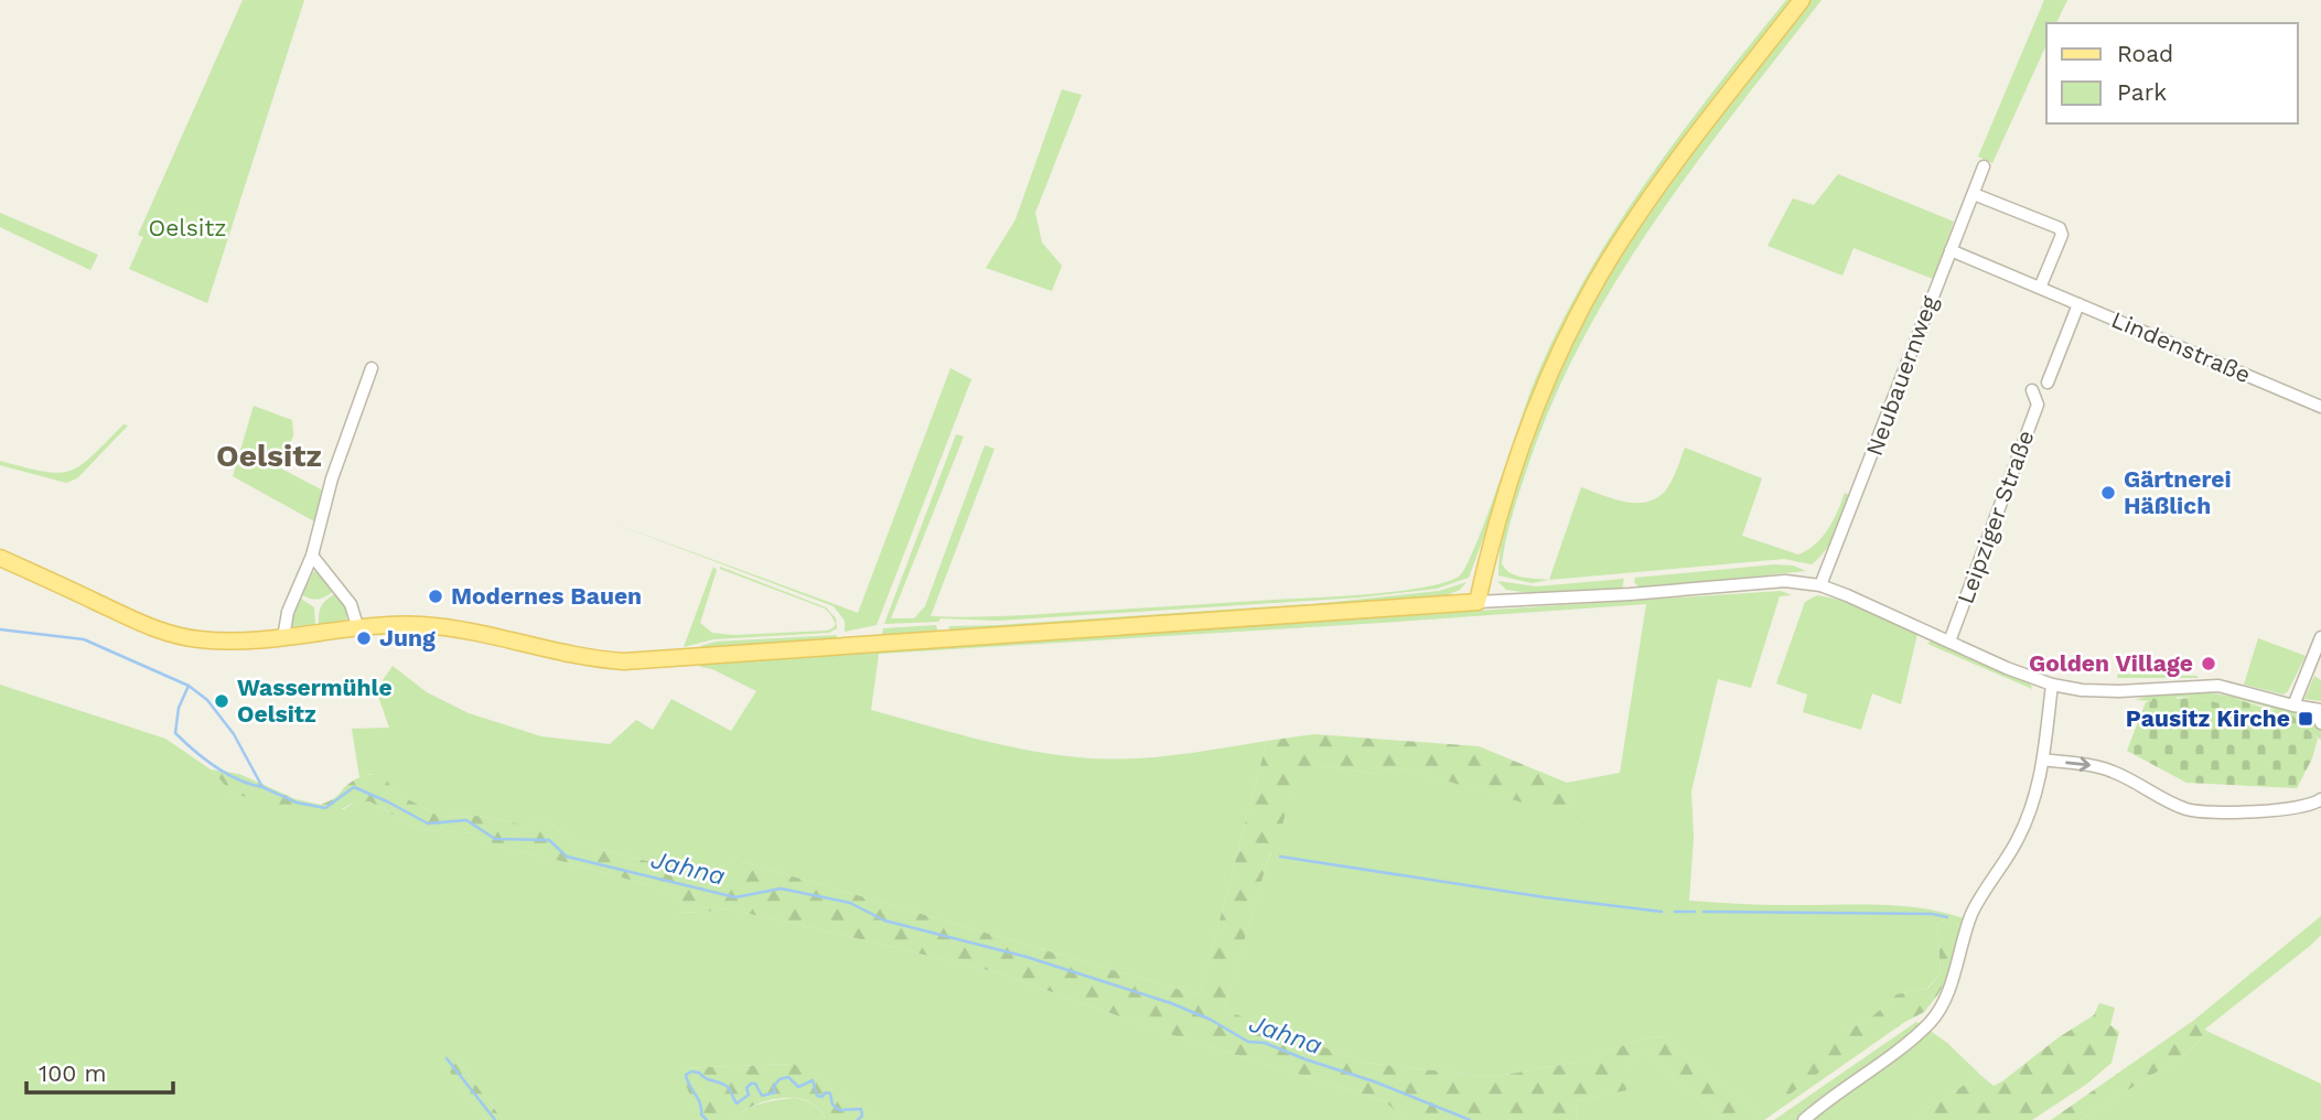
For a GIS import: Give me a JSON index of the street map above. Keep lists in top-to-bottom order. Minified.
{"streets":{"street":["Lindenstraße","Neubauernweg","Leipziger Straße"]},"crossings":[["Lindenstraße","Neubauernweg"]],"districts":["Oelsitz"],"water":["Jahna"],"parks":["Oelsitz"],"places":{"other":["Gärtnerei Häßlich","Modernes Bauen","Jung","Golden Village","Wassermühle Oelsitz"],"transit":["Pausitz Kirche"]},"legend":["Road","Park"],"scale_bar":"100 m"}
